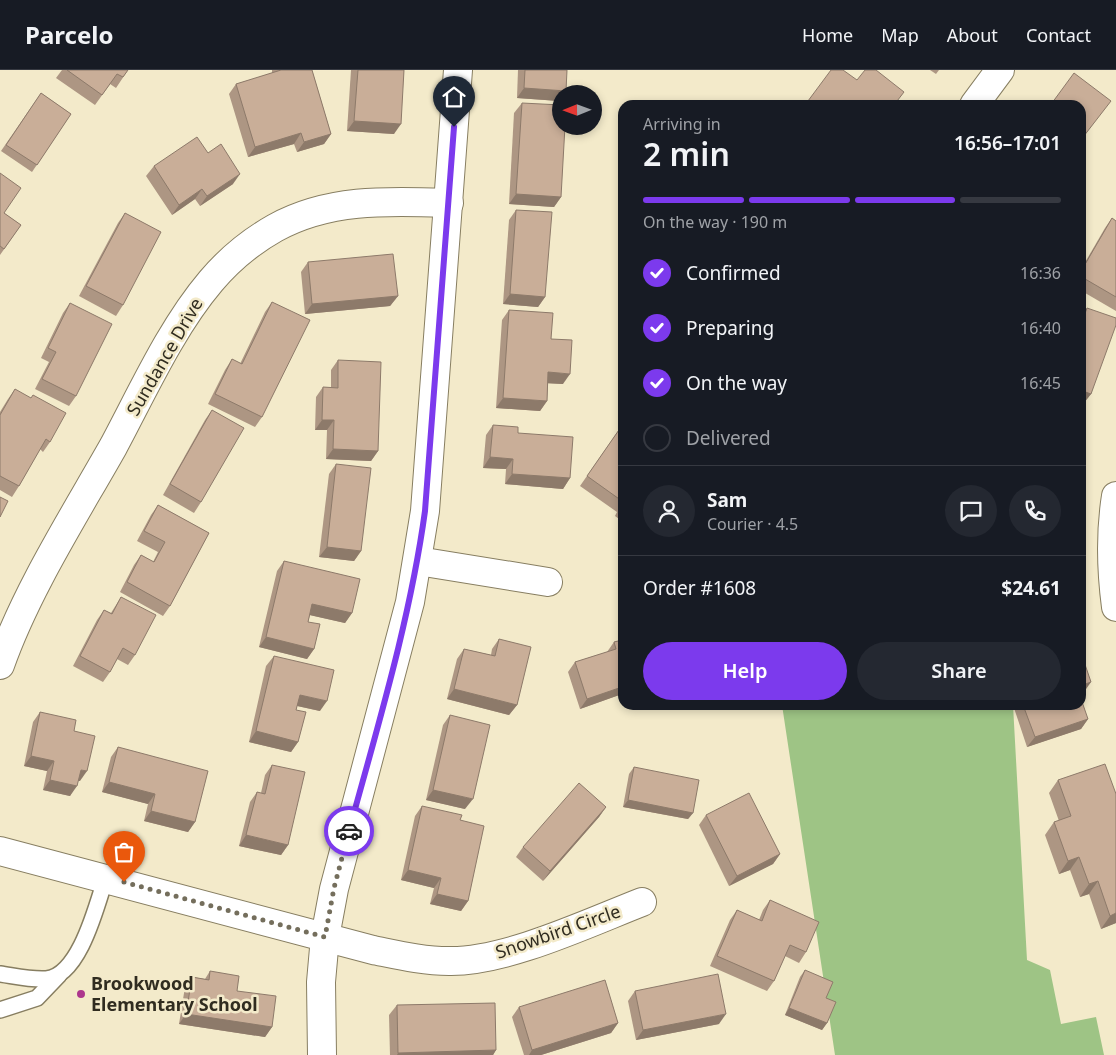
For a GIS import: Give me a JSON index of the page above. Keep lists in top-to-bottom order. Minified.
{"streets":{"street":["Sundance Drive","Snowbird Circle"]},"places":["Brookwood Elementary School"],"north":"left","page":{"header":"Parcelo","nav":["Home","Map","About","Contact"],"heading":["2 min","Arriving in","16:56–17:01"],"panel":["Sam","Courier · 4.5","Order #1608","$24.61"],"bar":"On the way · 190 m","list":[["Confirmed","16:36"],["Preparing","16:40"],["On the way","16:45"],"Delivered"],"buttons":["Help","Share"]}}
